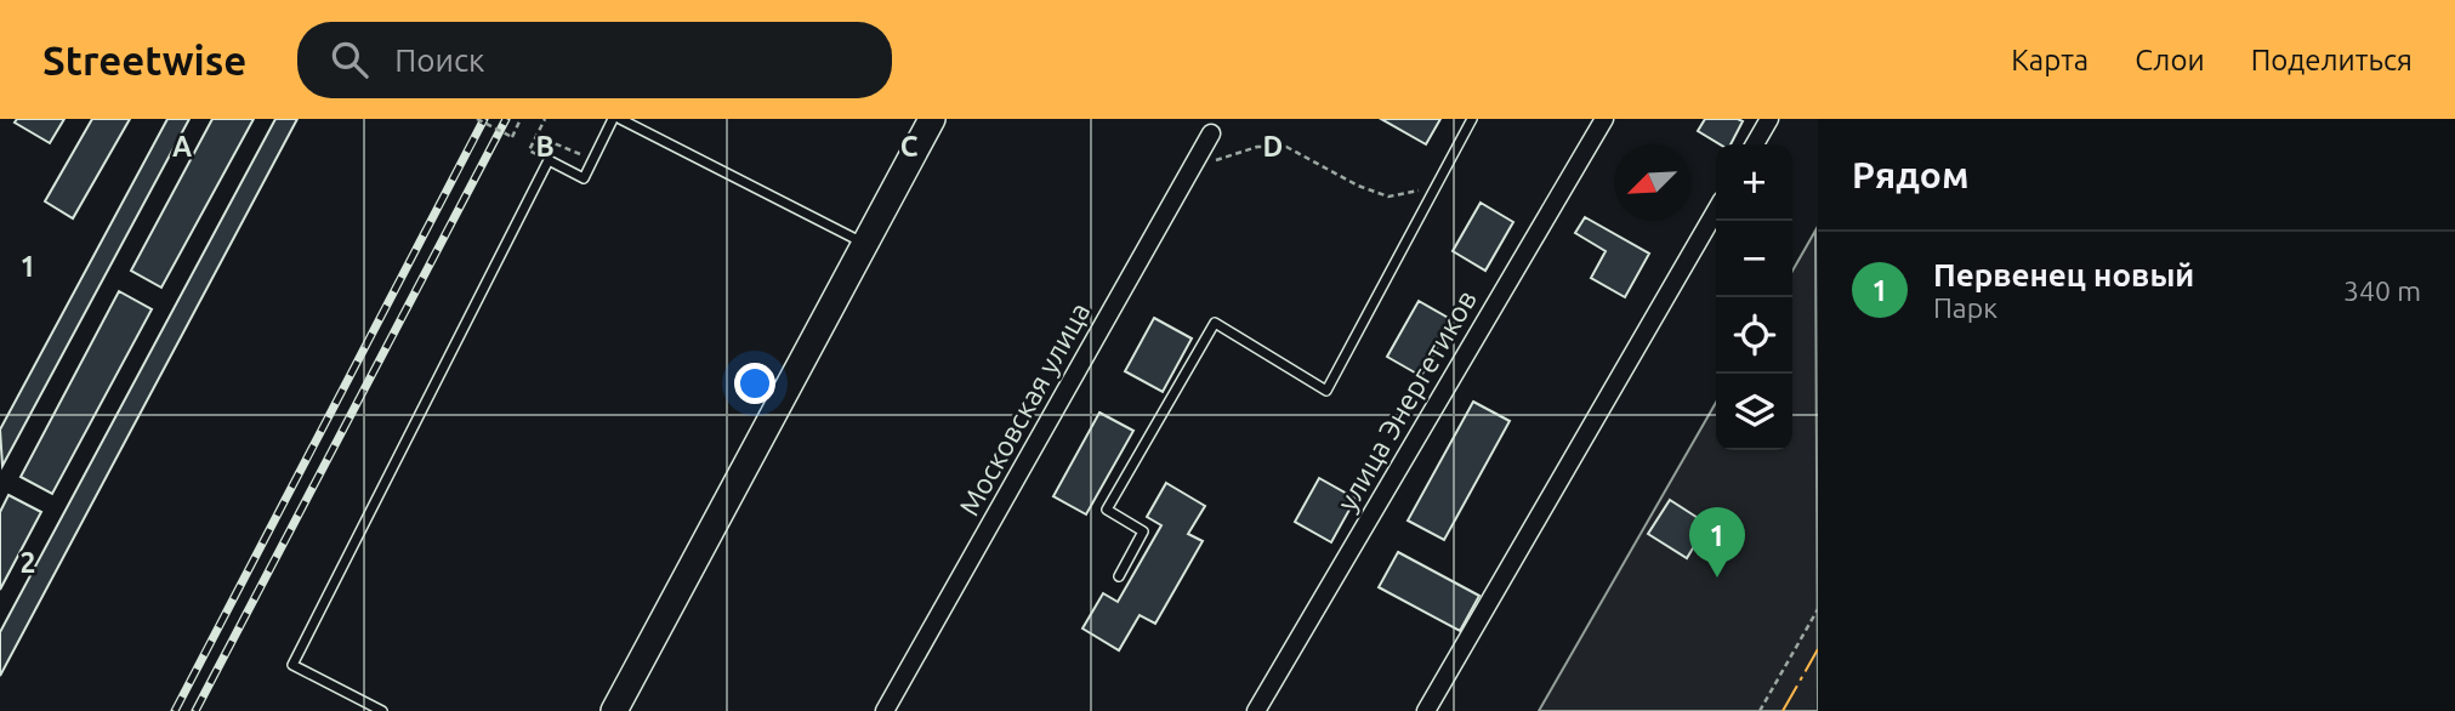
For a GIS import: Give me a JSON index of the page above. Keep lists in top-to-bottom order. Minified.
{"streets":{"street":["улица Энергетиков","Московская улица"]},"north":"bottom left","page":{"header":"Streetwise","search":"Поиск","nav":["Карта","Слои","Поделиться"],"heading":"Рядом","map_buttons":["+","−"],"list":[{"mark":"1","name":"Первенец новый","note":"Парк","value":"340 m"}],"pins":"1"},"grid":{"columns":["A","B","C","D"],"rows":["1","2"]}}
